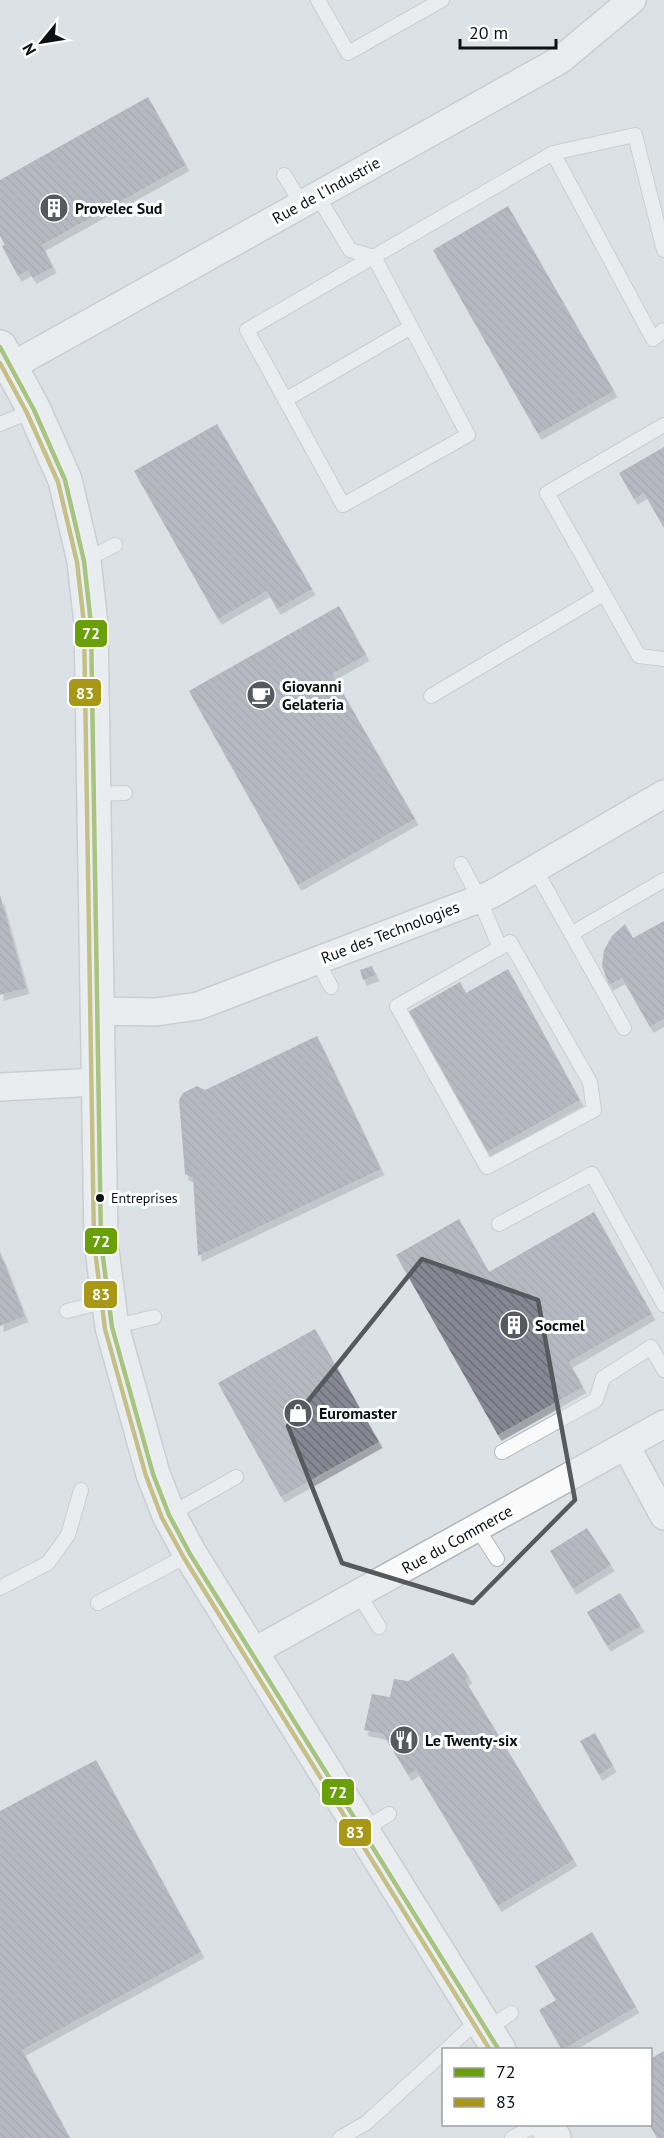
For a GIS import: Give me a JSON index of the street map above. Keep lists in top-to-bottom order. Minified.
{"streets":{"street":["Rue de l'Industrie","Rue des Technologies","Rue du Commerce"]},"places":{"building":["Provelec Sud","Socmel"],"cafe":["Giovanni Gelateria"],"other":["Entreprises"],"shop":["Euromaster"],"restaurant":["Le Twenty-six"]},"lines":["transit line 72","transit line 83"],"legend":["72","83"],"scale_bar":"20 m","north":"bottom left"}
